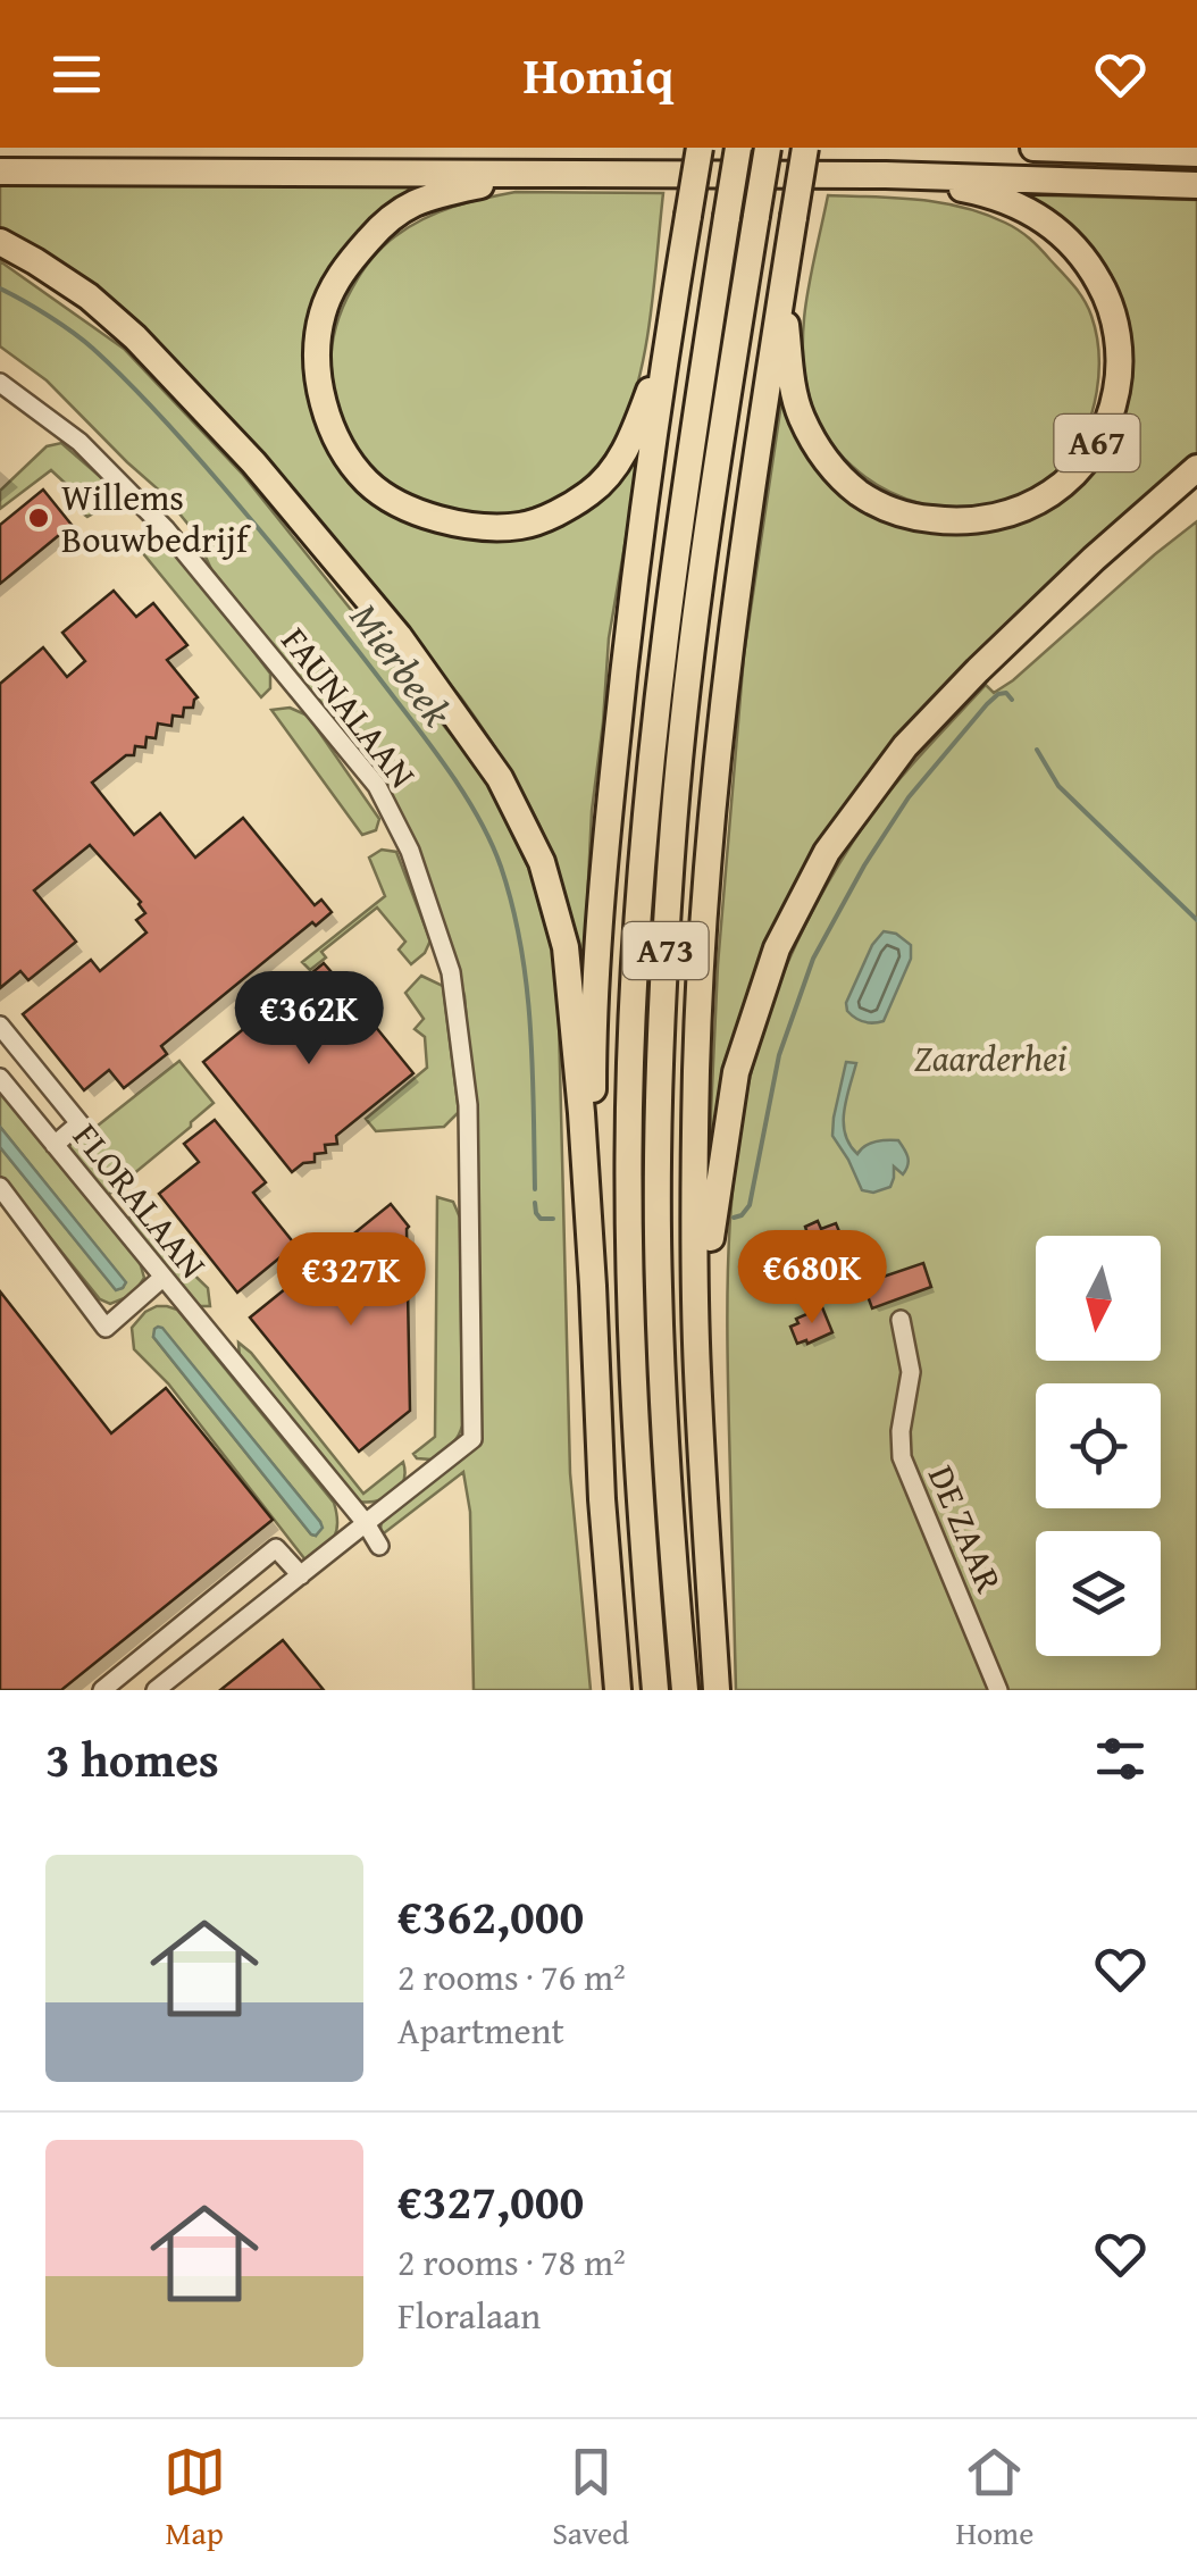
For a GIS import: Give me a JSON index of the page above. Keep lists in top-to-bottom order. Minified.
{"streets":{"highway":["A67","A73"],"street":["FAUNALAAN","FLORALAAN","DE ZAAR"]},"crossings":[["A67","A73"],["FAUNALAAN","FLORALAAN"]],"water":["Mierbeek"],"parks":["Zaarderhei"],"places":["Willems Bouwbedrijf"],"north":"bottom","page":{"header":"Homiq","price":["€362K","€680K","€327K"],"heading":"3 homes","list":[{"name":"€362,000","note":"2 rooms · 76 m² · Apartment"},{"name":"€327,000","note":"2 rooms · 78 m² · Floralaan"}],"tabs":["Map","Saved","Home"]}}
